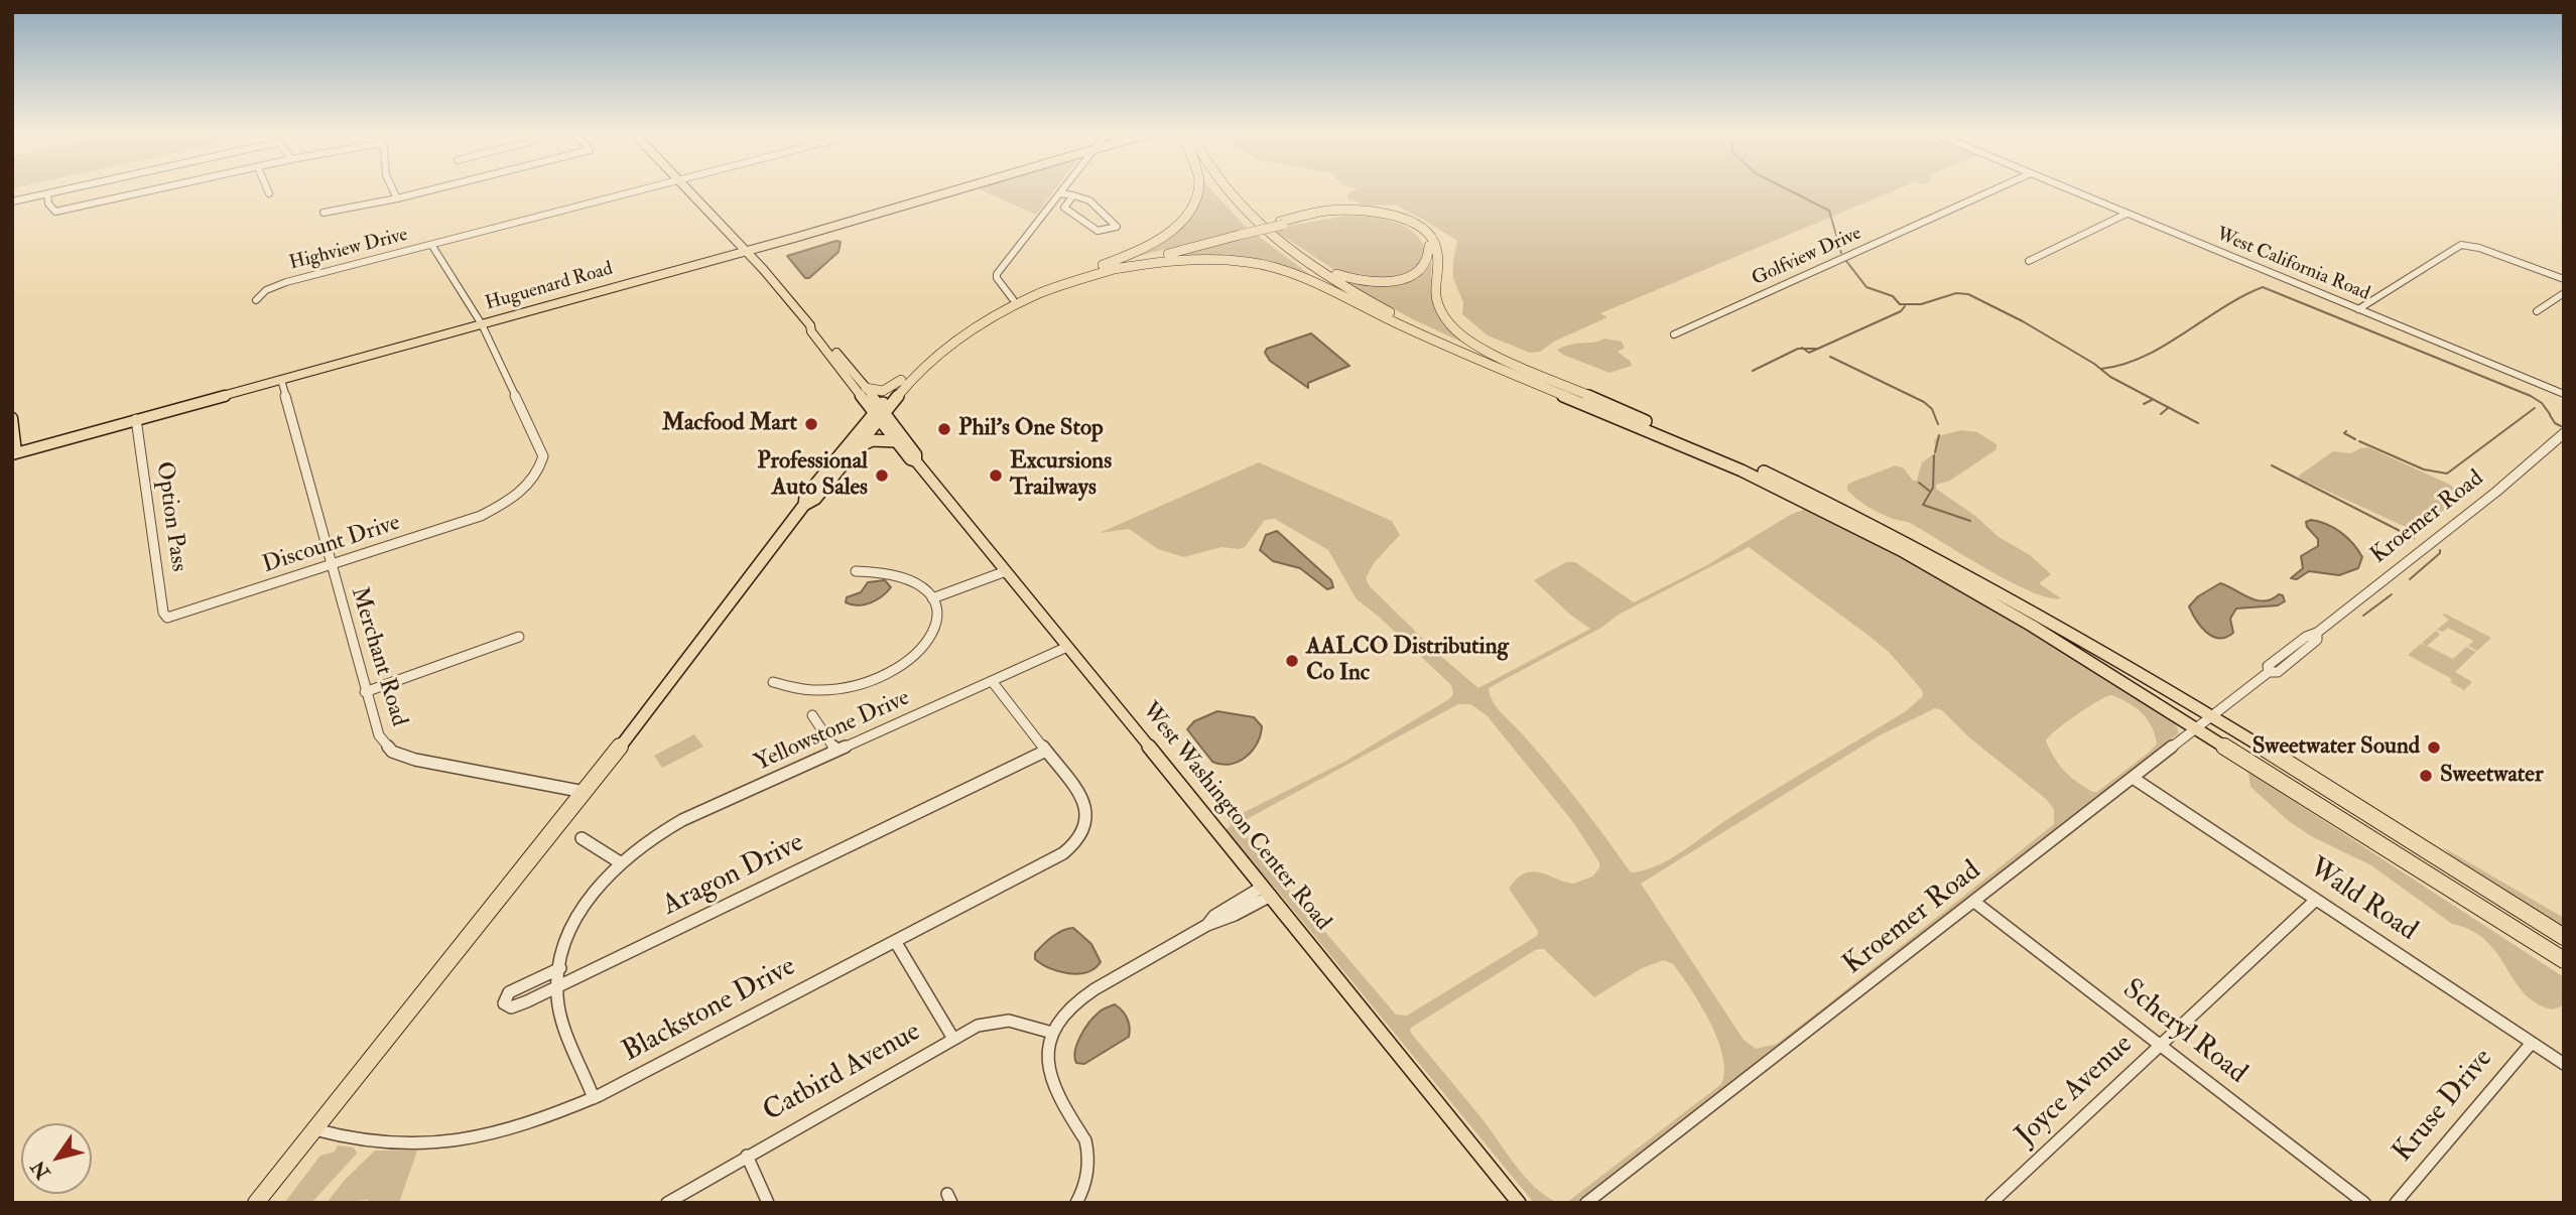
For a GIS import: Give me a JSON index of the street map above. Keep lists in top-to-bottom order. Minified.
{"streets":{"main road":["Huguenard Road","West Washington Center Road"],"street":["Highview Drive","Golfview Drive","West California Road","Option Pass","Kroemer Road","Discount Drive","Merchant Road","Yellowstone Drive","Aragon Drive","Wald Road","Blackstone Drive","Scheryl Road","Catbird Avenue","Joyce Avenue","Kruse Drive"]},"crossings":[["Huguenard Road","Option Pass"],["Huguenard Road","Merchant Road"],["Huguenard Road","West Washington Center Road"],["Option Pass","Discount Drive"],["Kroemer Road","Wald Road"],["Kroemer Road","Scheryl Road"],["Discount Drive","Merchant Road"],["Yellowstone Drive","West Washington Center Road"],["Yellowstone Drive","Aragon Drive"],["Yellowstone Drive","Blackstone Drive"],["Aragon Drive","Blackstone Drive"],["Wald Road","Joyce Avenue"],["Wald Road","Kruse Drive"],["Scheryl Road","Joyce Avenue"]],"places":["Macfood Mart","Phil's One Stop","Professional Auto Sales","Excursions Trailways","AALCO Distributing Co Inc","Sweetwater Sound","Sweetwater"],"north":"bottom left"}
